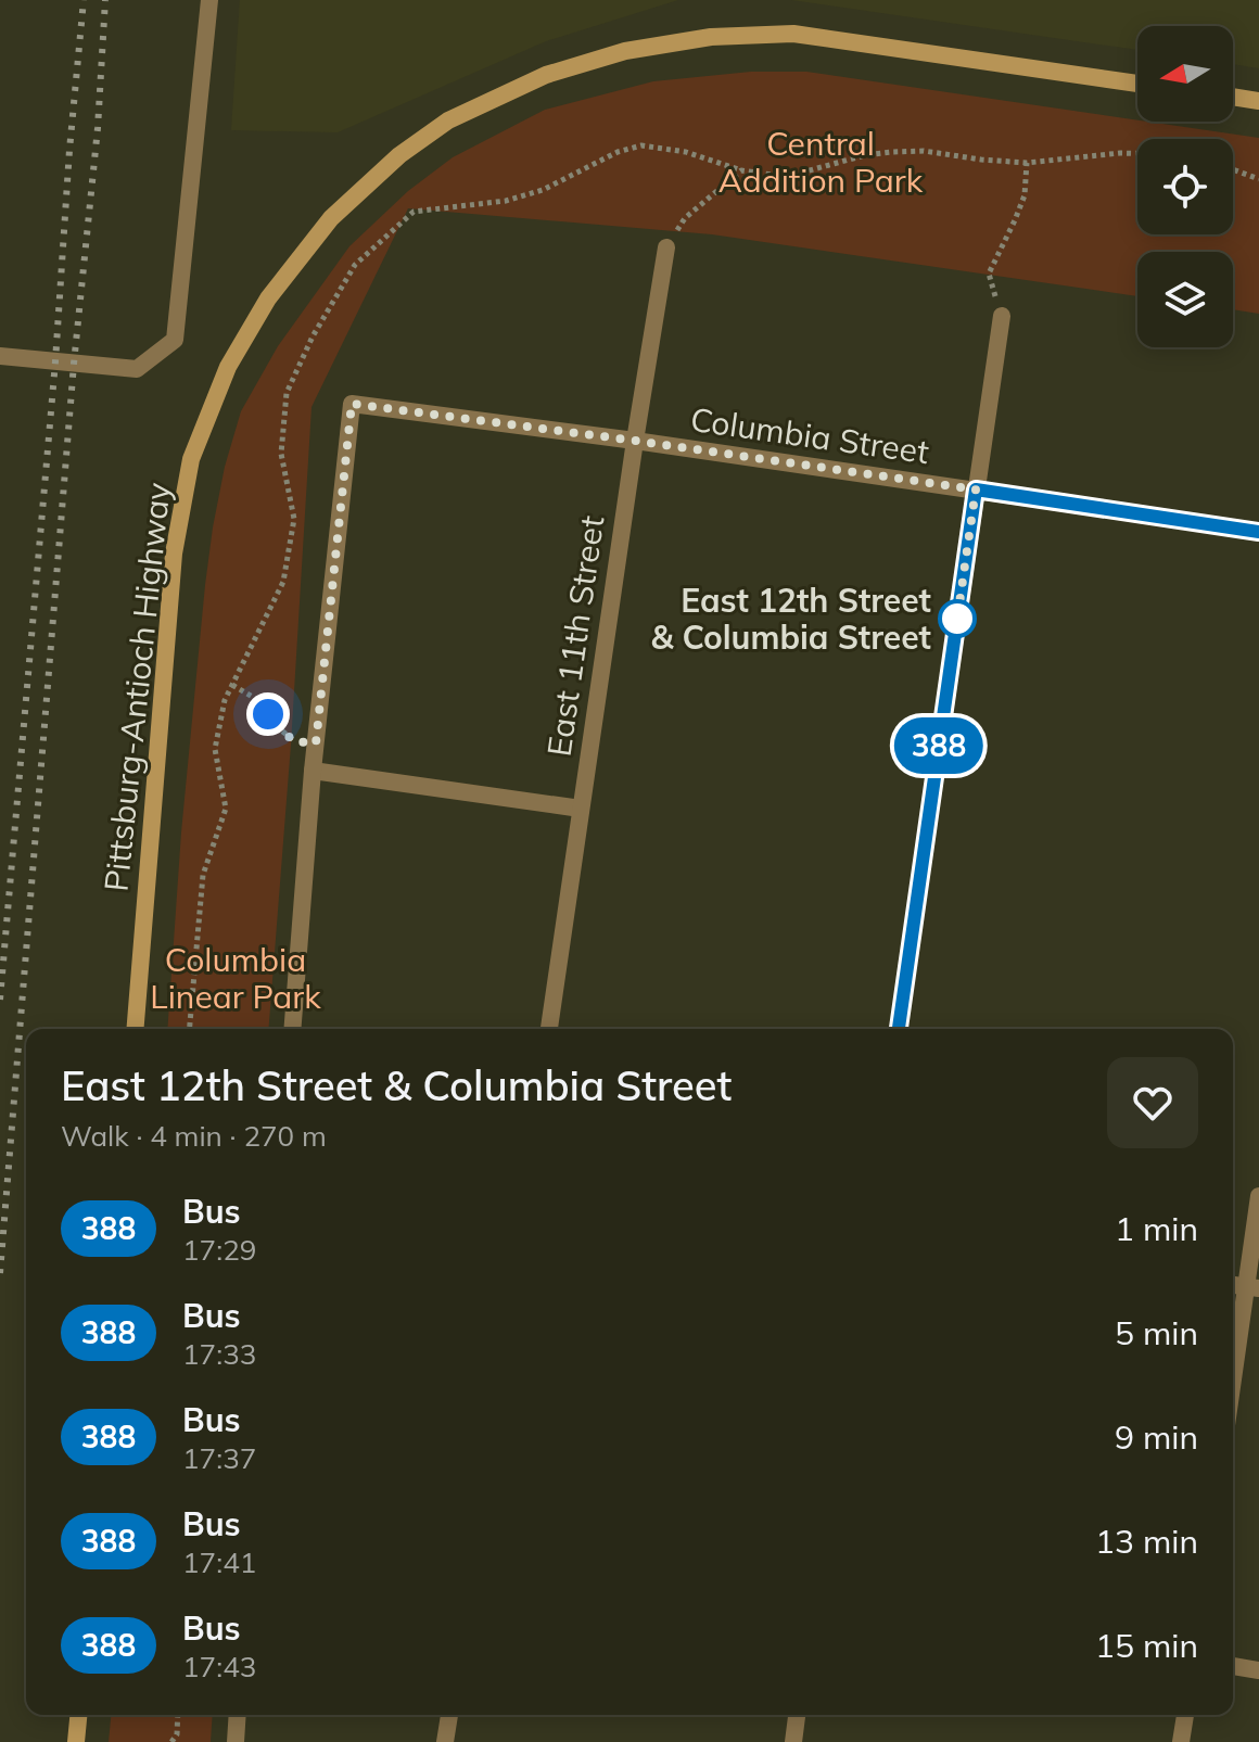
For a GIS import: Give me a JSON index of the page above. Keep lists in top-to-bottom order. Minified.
{"streets":{"main road":["Pittsburg-Antioch Highway"],"street":["Columbia Street","East 11th Street"]},"crossings":[["Columbia Street","East 11th Street"]],"parks":["Central Addition Park","Columbia Linear Park"],"places":["East 12th Street & Columbia Street"],"lines":["bus line 388"],"north":"left","page":{"on_map":"388","heading":["East 12th Street & Columbia Street","Walk · 4 min · 270 m"],"list":[{"mark":"388","name":"Bus","note":"17:29","value":"1 min"},{"mark":"388","name":"Bus","note":"17:33","value":"5 min"},{"mark":"388","name":"Bus","note":"17:37","value":"9 min"},{"mark":"388","name":"Bus","note":"17:41","value":"13 min"},{"mark":"388","name":"Bus","note":"17:43","value":"15 min"}]}}
